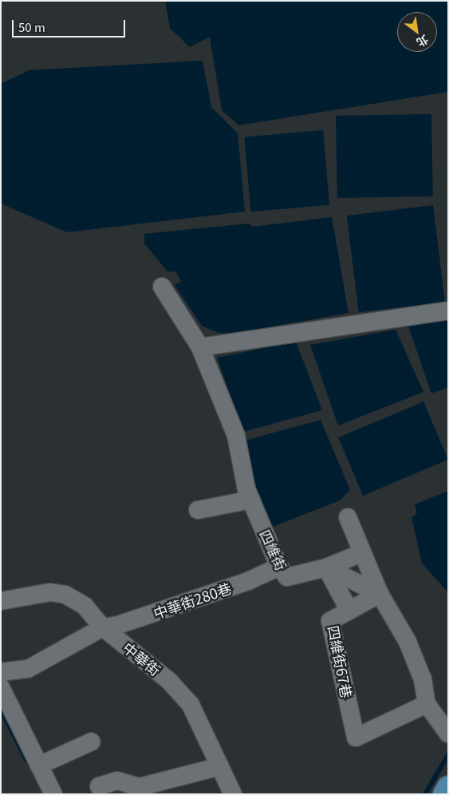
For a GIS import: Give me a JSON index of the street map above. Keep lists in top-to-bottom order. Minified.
{"streets":{"street":["四維街","中華街280巷","中華街","四維街67巷"]},"crossings":[["四維街","中華街280巷"],["中華街280巷","中華街"]],"scale_bar":"50 m","north":"bottom right"}
